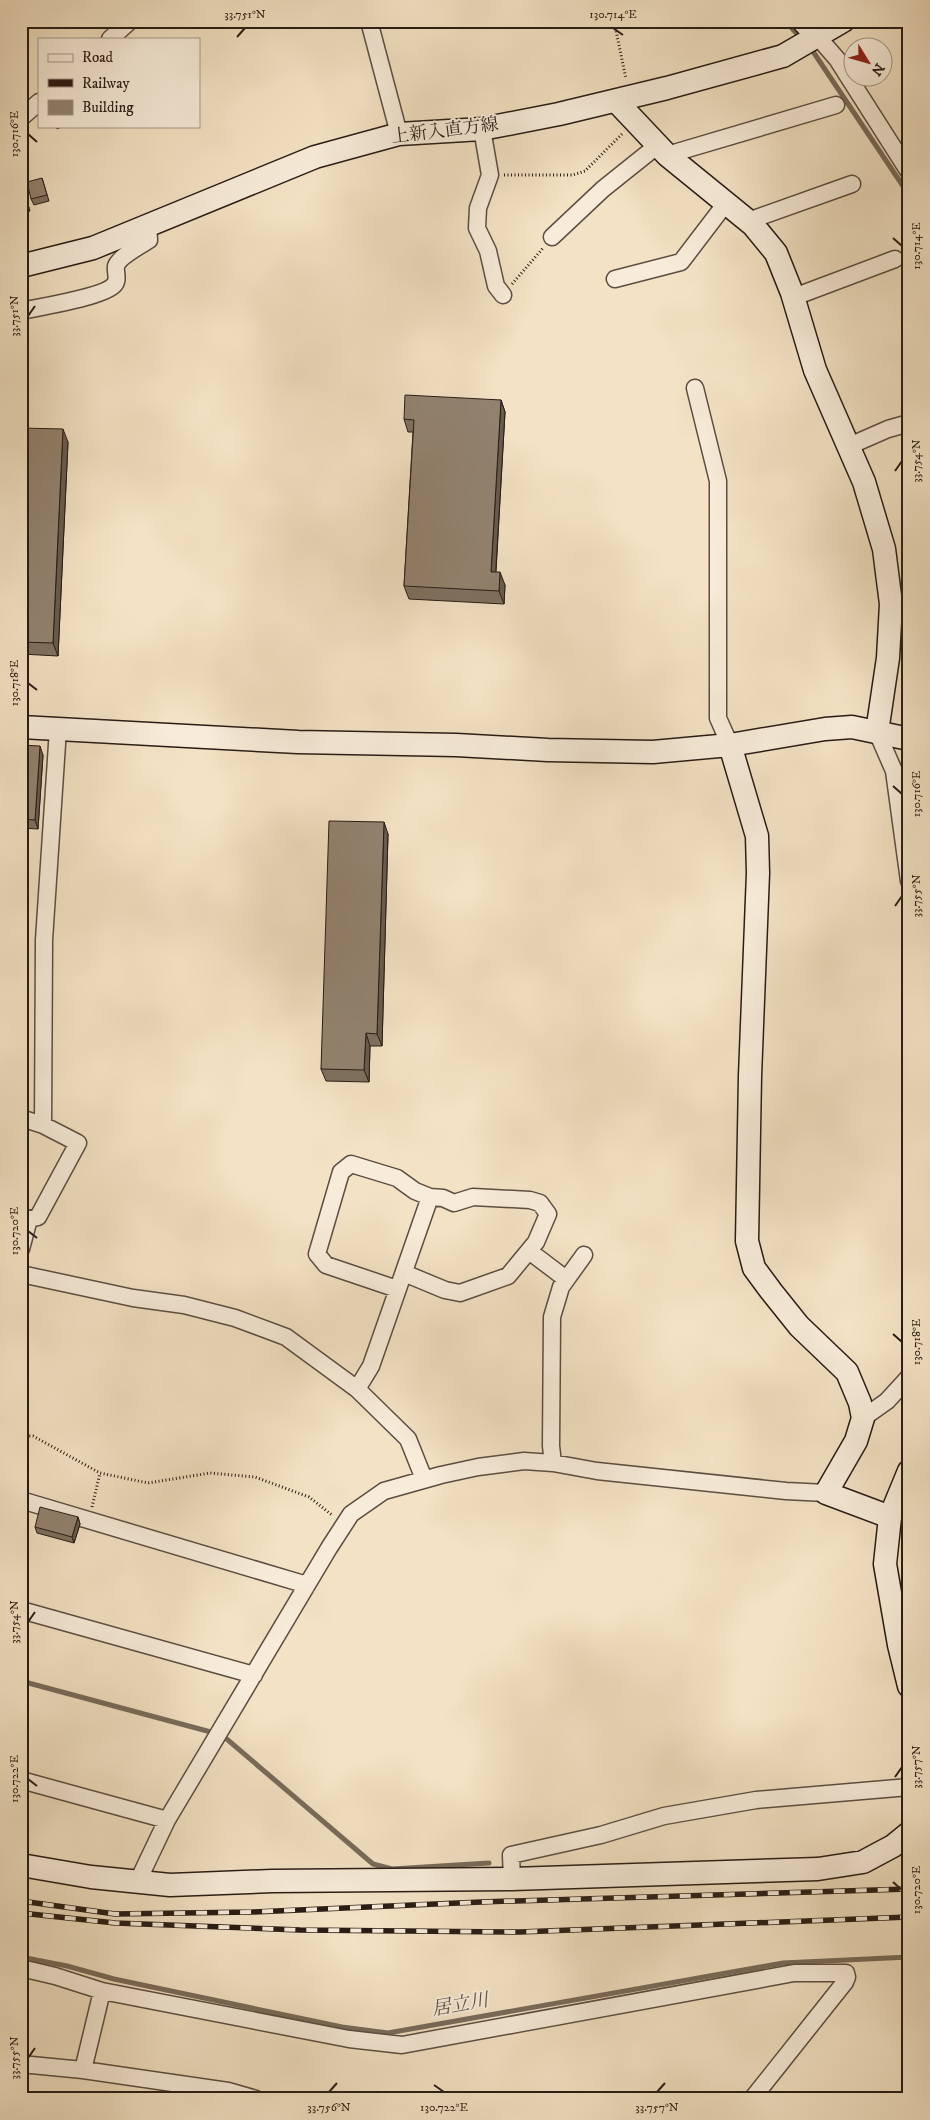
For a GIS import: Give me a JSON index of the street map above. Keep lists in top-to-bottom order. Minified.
{"streets":{"street":["上新入直方線"]},"water":["居立川"],"legend":["Road","Railway","Building"],"north":"bottom right","coordinates":["33.751°N","130.714°E","130.716°E","33.754°N","130.718°E","33.755°N","130.720°E","33.757°N","130.722°E","33.756°N"]}
